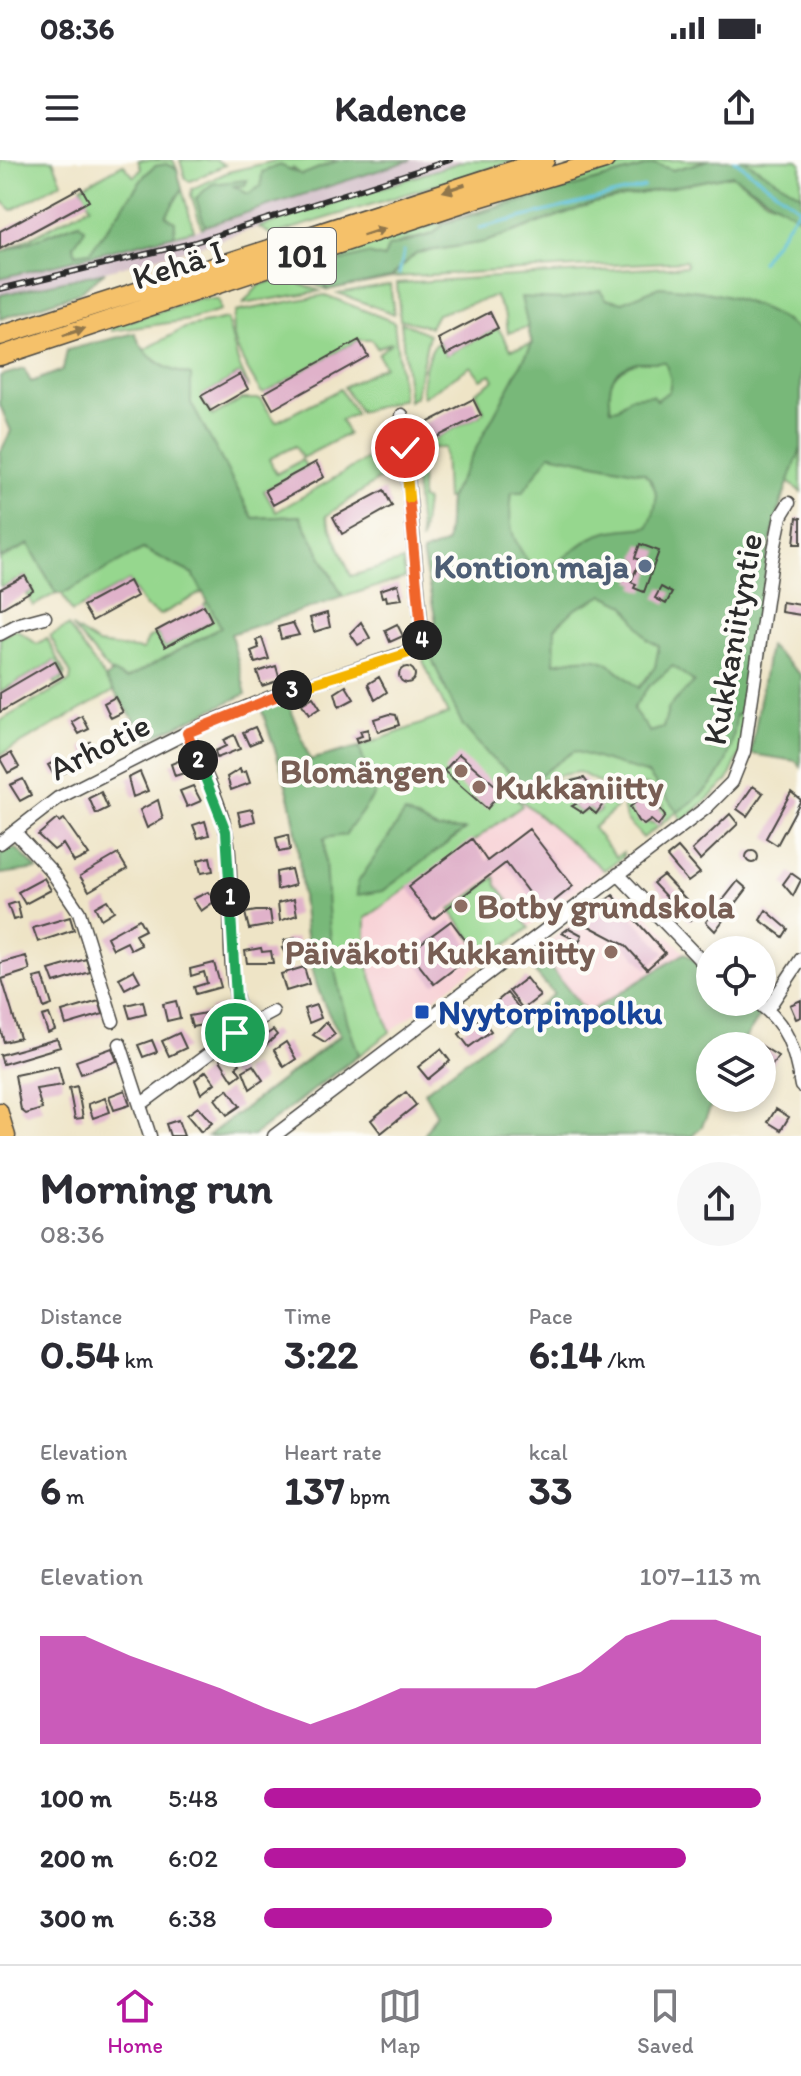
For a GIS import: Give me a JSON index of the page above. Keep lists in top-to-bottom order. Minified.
{"streets":{"highway":["101","Kehä I"],"street":["Kukkaniityntie","Arhotie"]},"places":{"other":["Kontion maja","Blomängen","Kukkaniitty","Botby grundskola","Päiväkoti Kukkaniitty"],"transit":["Nyytorpinpolku"]},"page":{"status":"08:36","header":"Kadence","pins":["4","3","2","1"],"heading":["Morning run","08:36"],"stats":[["Distance","0.54 km"],["Time","3:22"],["Pace","6:14 /km"],["Elevation","6 m"],["Heart rate","137 bpm"],["kcal","33"]],"chart":["Elevation","107–113 m"],"list":[{"name":"100 m","note":"5:48"},{"name":"200 m","note":"6:02"},{"name":"300 m","note":"6:38"}],"tabs":["Home","Map","Saved"]}}
